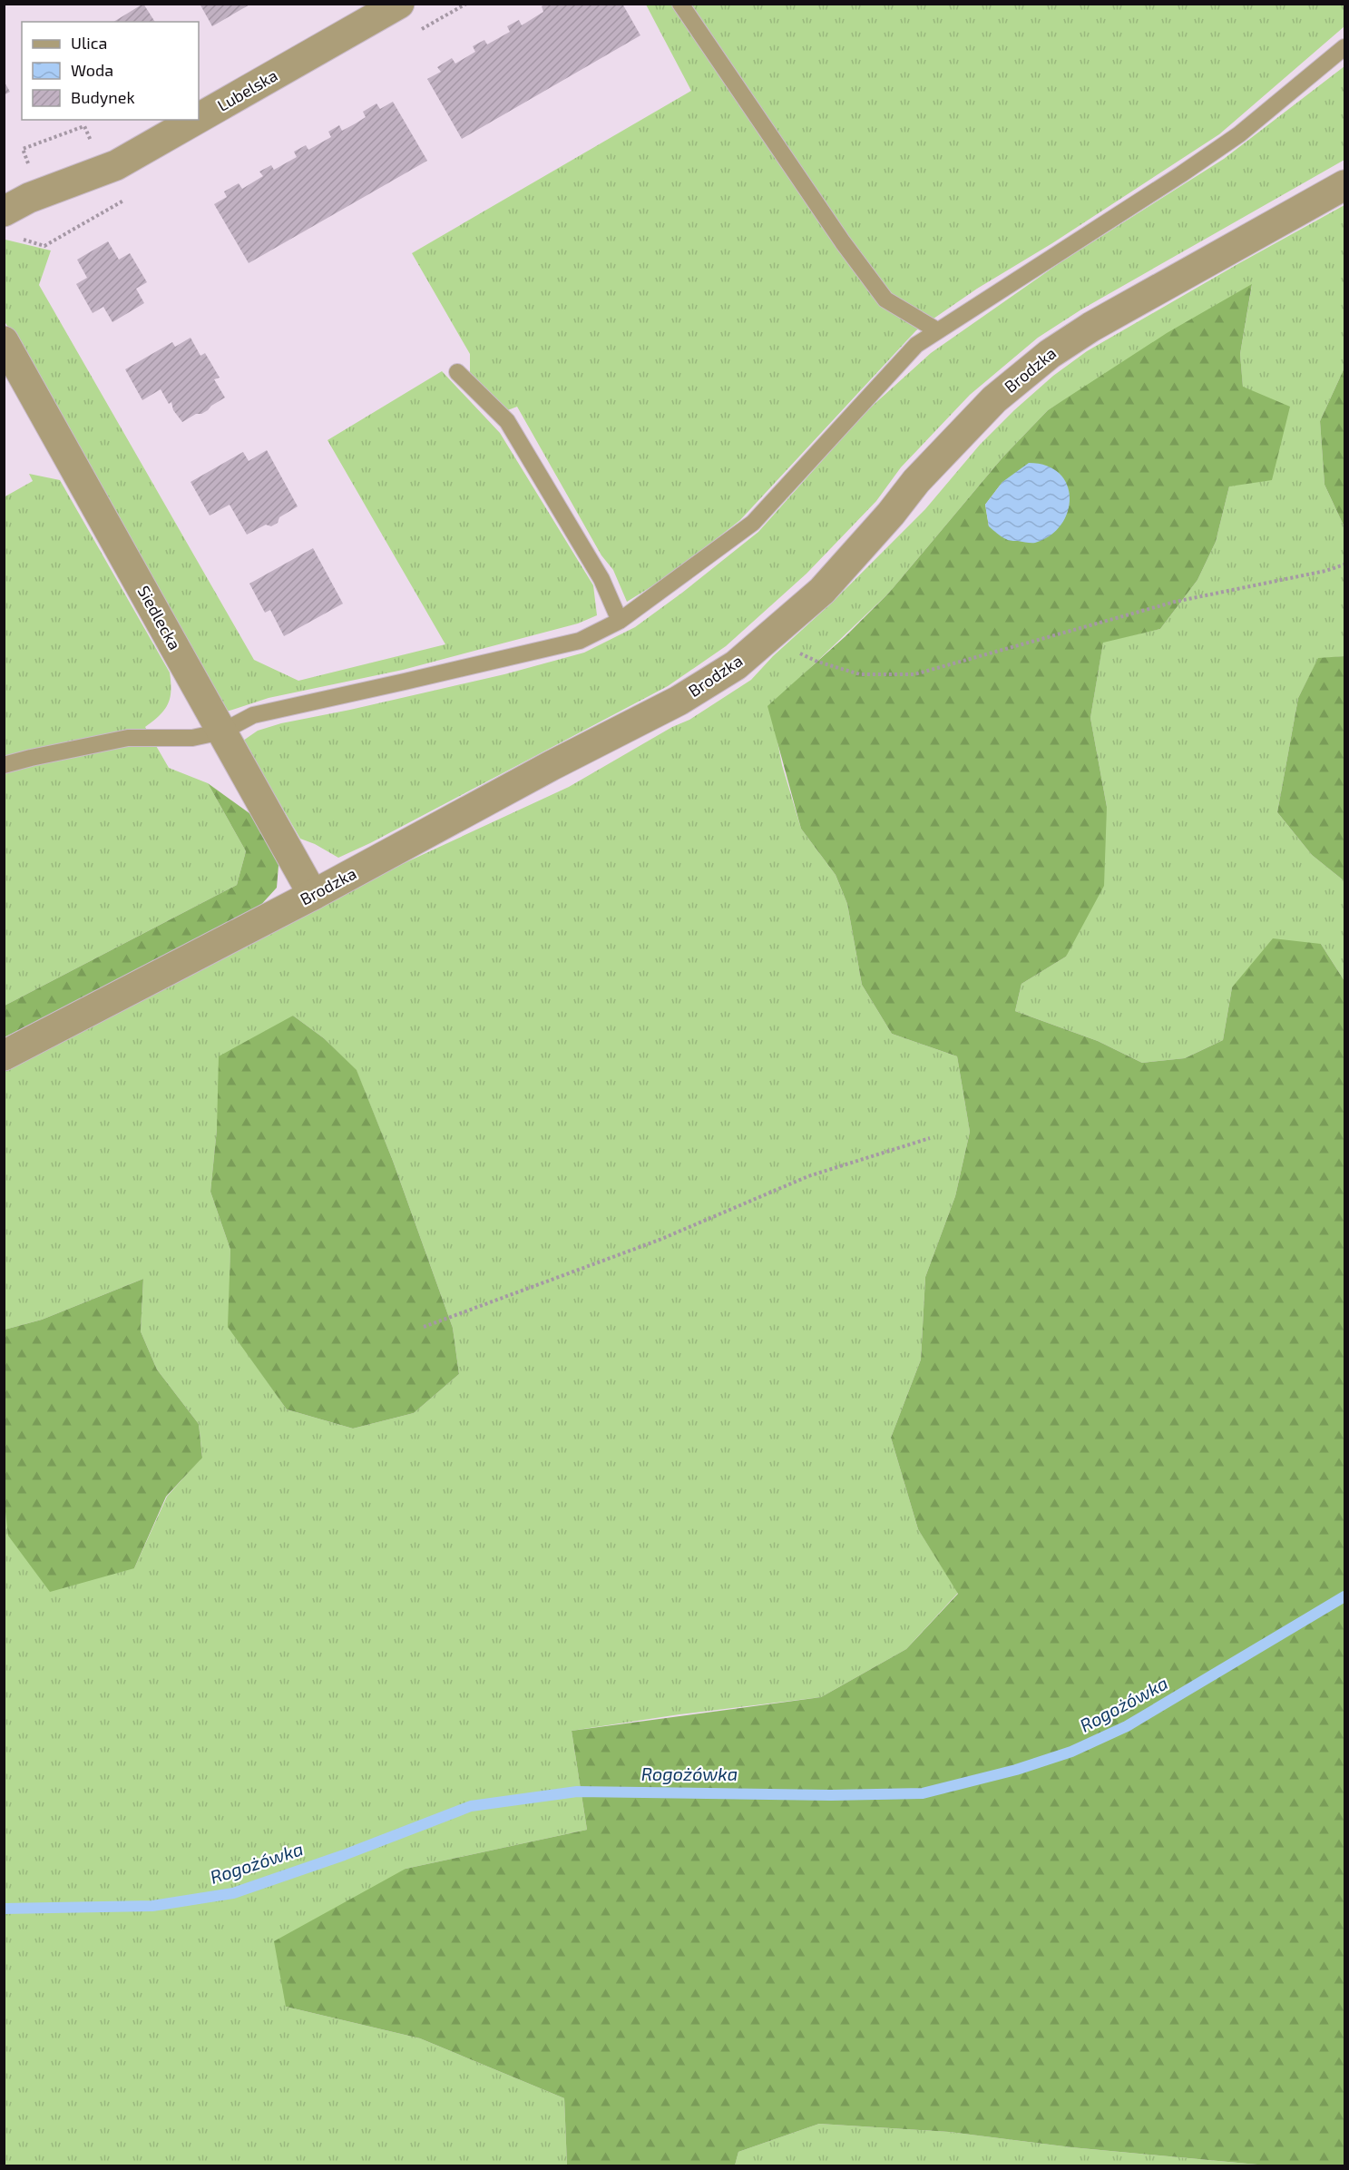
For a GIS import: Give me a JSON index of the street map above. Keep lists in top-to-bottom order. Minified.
{"streets":{"street":["Lubelska","Brodzka","Siedlecka"]},"crossings":[["Brodzka","Siedlecka"]],"water":["Rogożówka"],"legend":["Ulica","Woda","Budynek"]}
